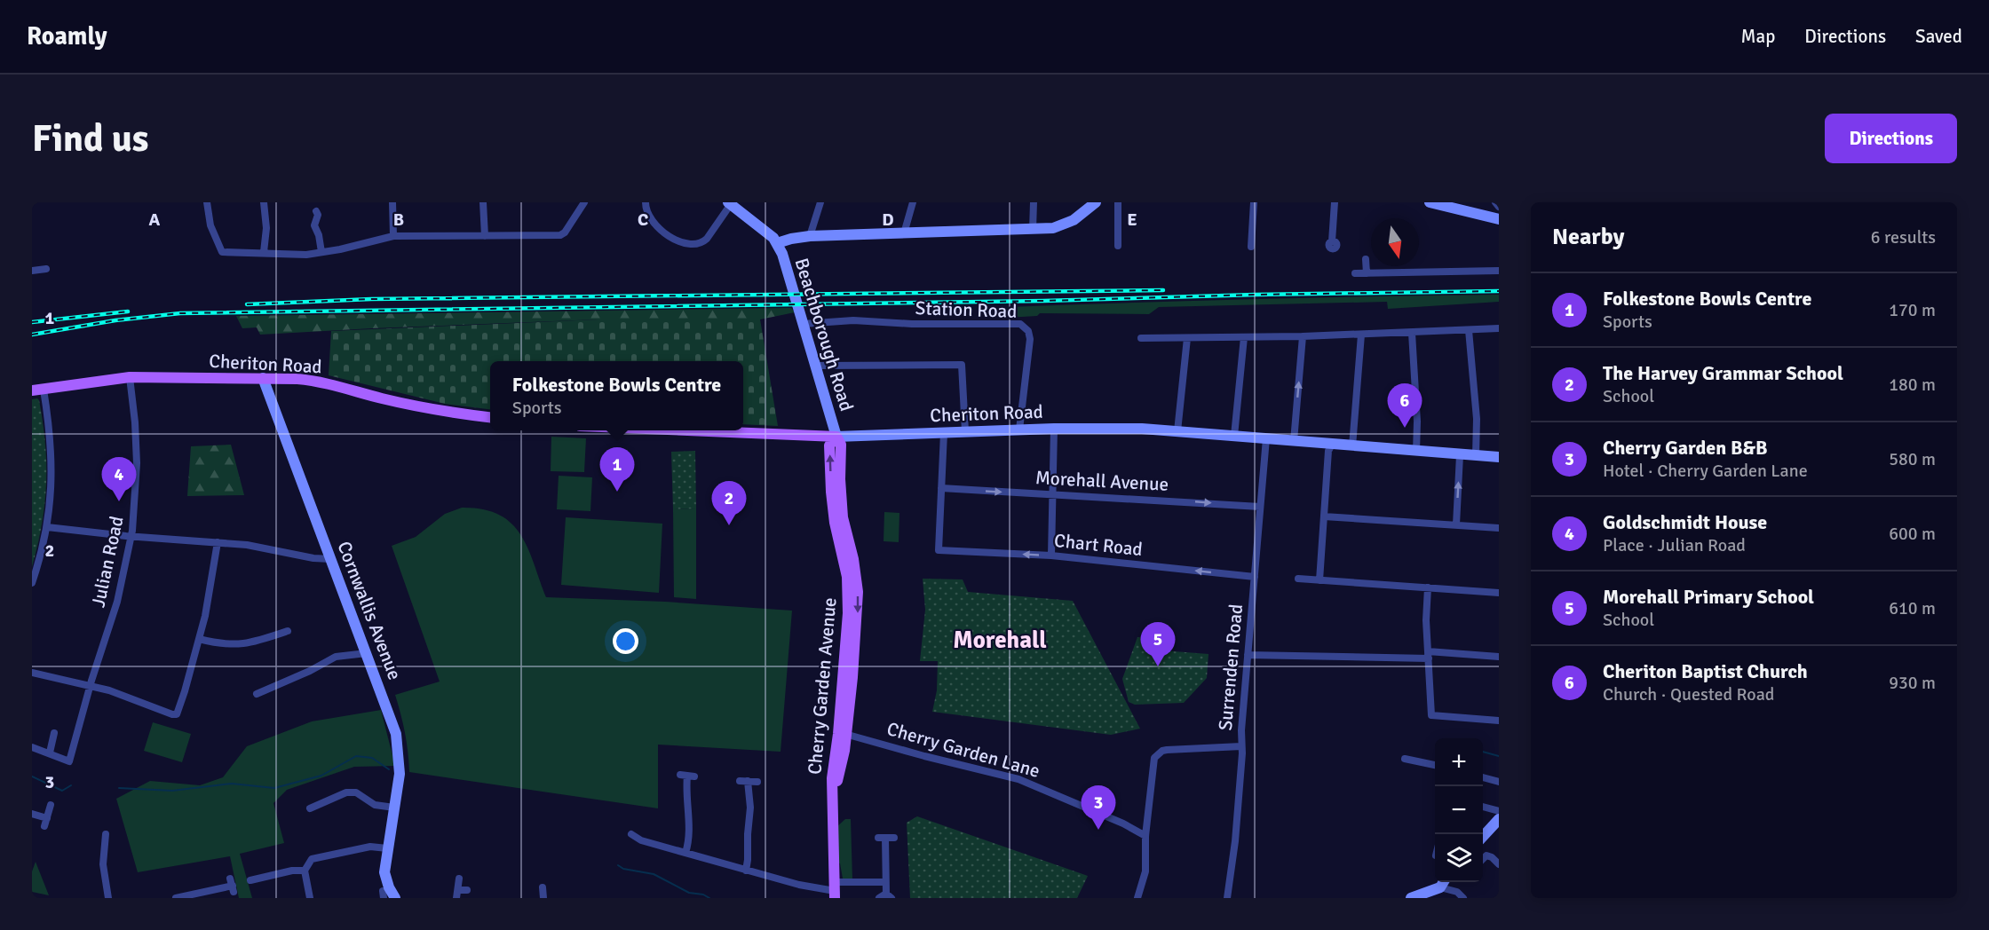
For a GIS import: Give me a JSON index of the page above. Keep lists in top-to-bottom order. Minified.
{"streets":{"main road":["Cheriton Road","Cherry Garden Avenue"],"street":["Station Road","Beachborough Road","Morehall Avenue","Chart Road","Julian Road","Cornwallis Avenue","Surrenden Road","Cherry Garden Lane"]},"crossings":[["Station Road","Beachborough Road"],["Station Road","Cheriton Road"],["Beachborough Road","Cheriton Road"],["Beachborough Road","Cherry Garden Avenue"],["Cheriton Road","Julian Road"],["Cheriton Road","Cornwallis Avenue"],["Cheriton Road","Surrenden Road"],["Cheriton Road","Cherry Garden Avenue"],["Morehall Avenue","Chart Road"],["Morehall Avenue","Surrenden Road"],["Chart Road","Surrenden Road"],["Cherry Garden Avenue","Cherry Garden Lane"]],"one_way":["Morehall Avenue","Chart Road"],"districts":["Morehall"],"north":"bottom","page":{"header":"Roamly","nav":["Map","Directions","Saved"],"buttons":"Directions","title":"Find us","heading":["Nearby","6 results"],"list":[{"mark":"1","name":"Folkestone Bowls Centre","note":"Sports","value":"170 m"},{"mark":"2","name":"The Harvey Grammar School","note":"School","value":"180 m"},{"mark":"3","name":"Cherry Garden B&B","note":"Hotel · Cherry Garden Lane","value":"580 m"},{"mark":"4","name":"Goldschmidt House","note":"Place · Julian Road","value":"600 m"},{"mark":"5","name":"Morehall Primary School","note":"School","value":"610 m"},{"mark":"6","name":"Cheriton Baptist Church","note":"Church · Quested Road","value":"930 m"}],"popup":["Folkestone Bowls Centre","Sports"],"pins":["6","1","4","2","5","3"],"map_buttons":["+","−"]},"grid":{"columns":["A","B","C","D","E"],"rows":["1","2","3"]}}
